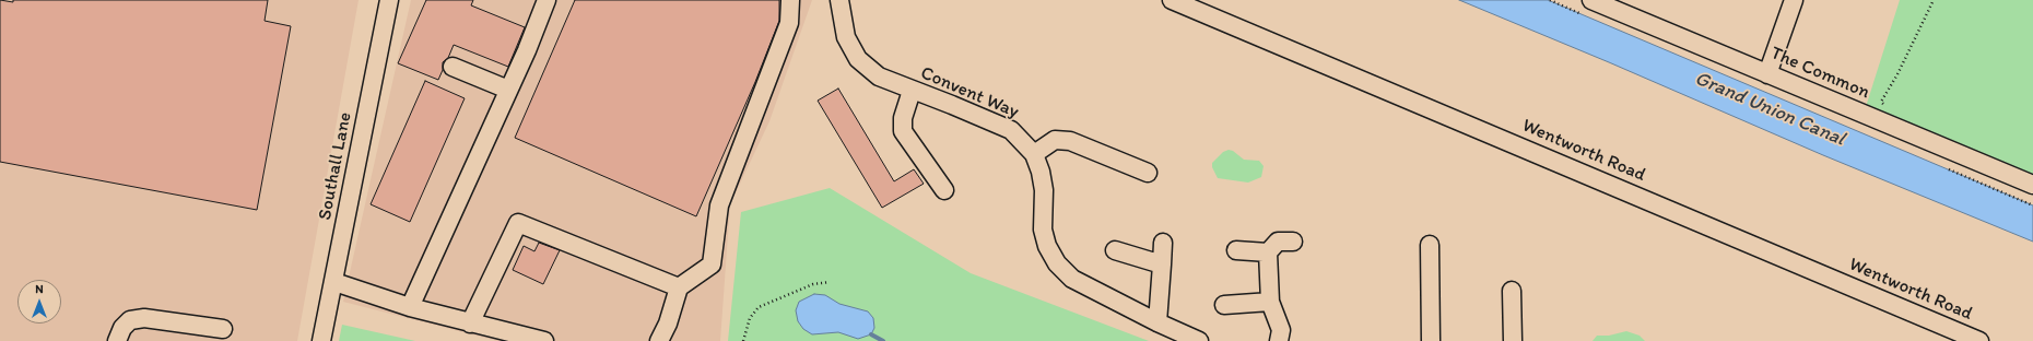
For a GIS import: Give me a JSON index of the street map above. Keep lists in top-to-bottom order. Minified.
{"streets":{"street":["The Common","Convent Way","Wentworth Road","Southall Lane"]},"water":["Grand Union Canal"],"north":"top"}
